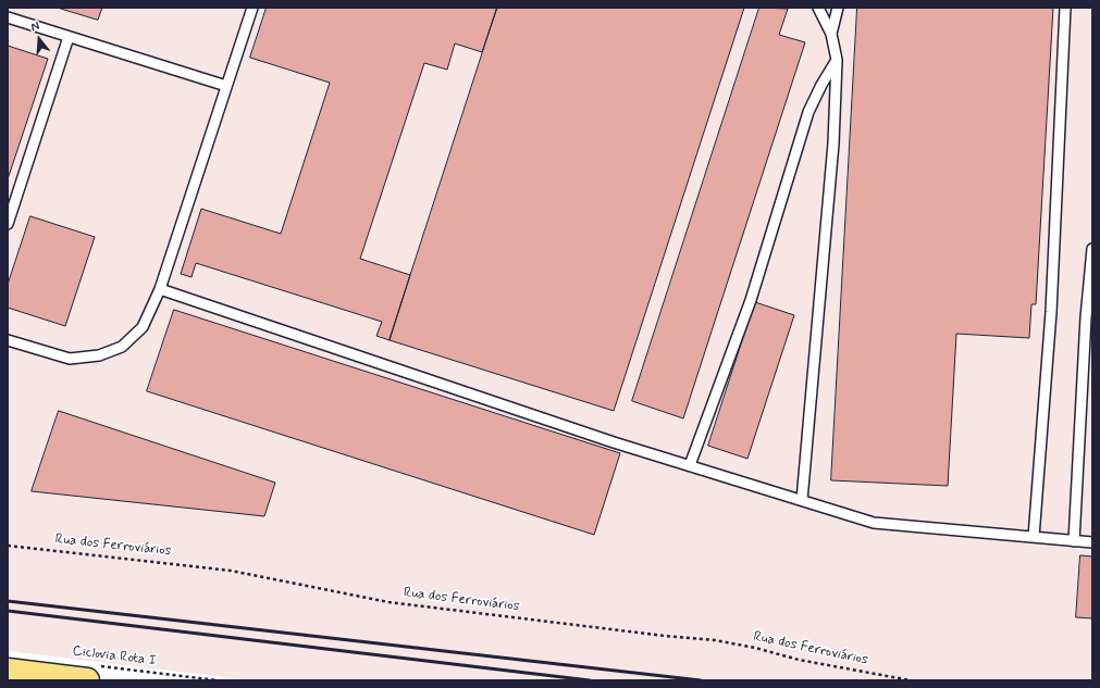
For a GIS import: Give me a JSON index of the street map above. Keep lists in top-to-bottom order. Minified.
{"streets":{"path":["Rua dos Ferroviários","Ciclovia Rota I"]},"north":"top"}
